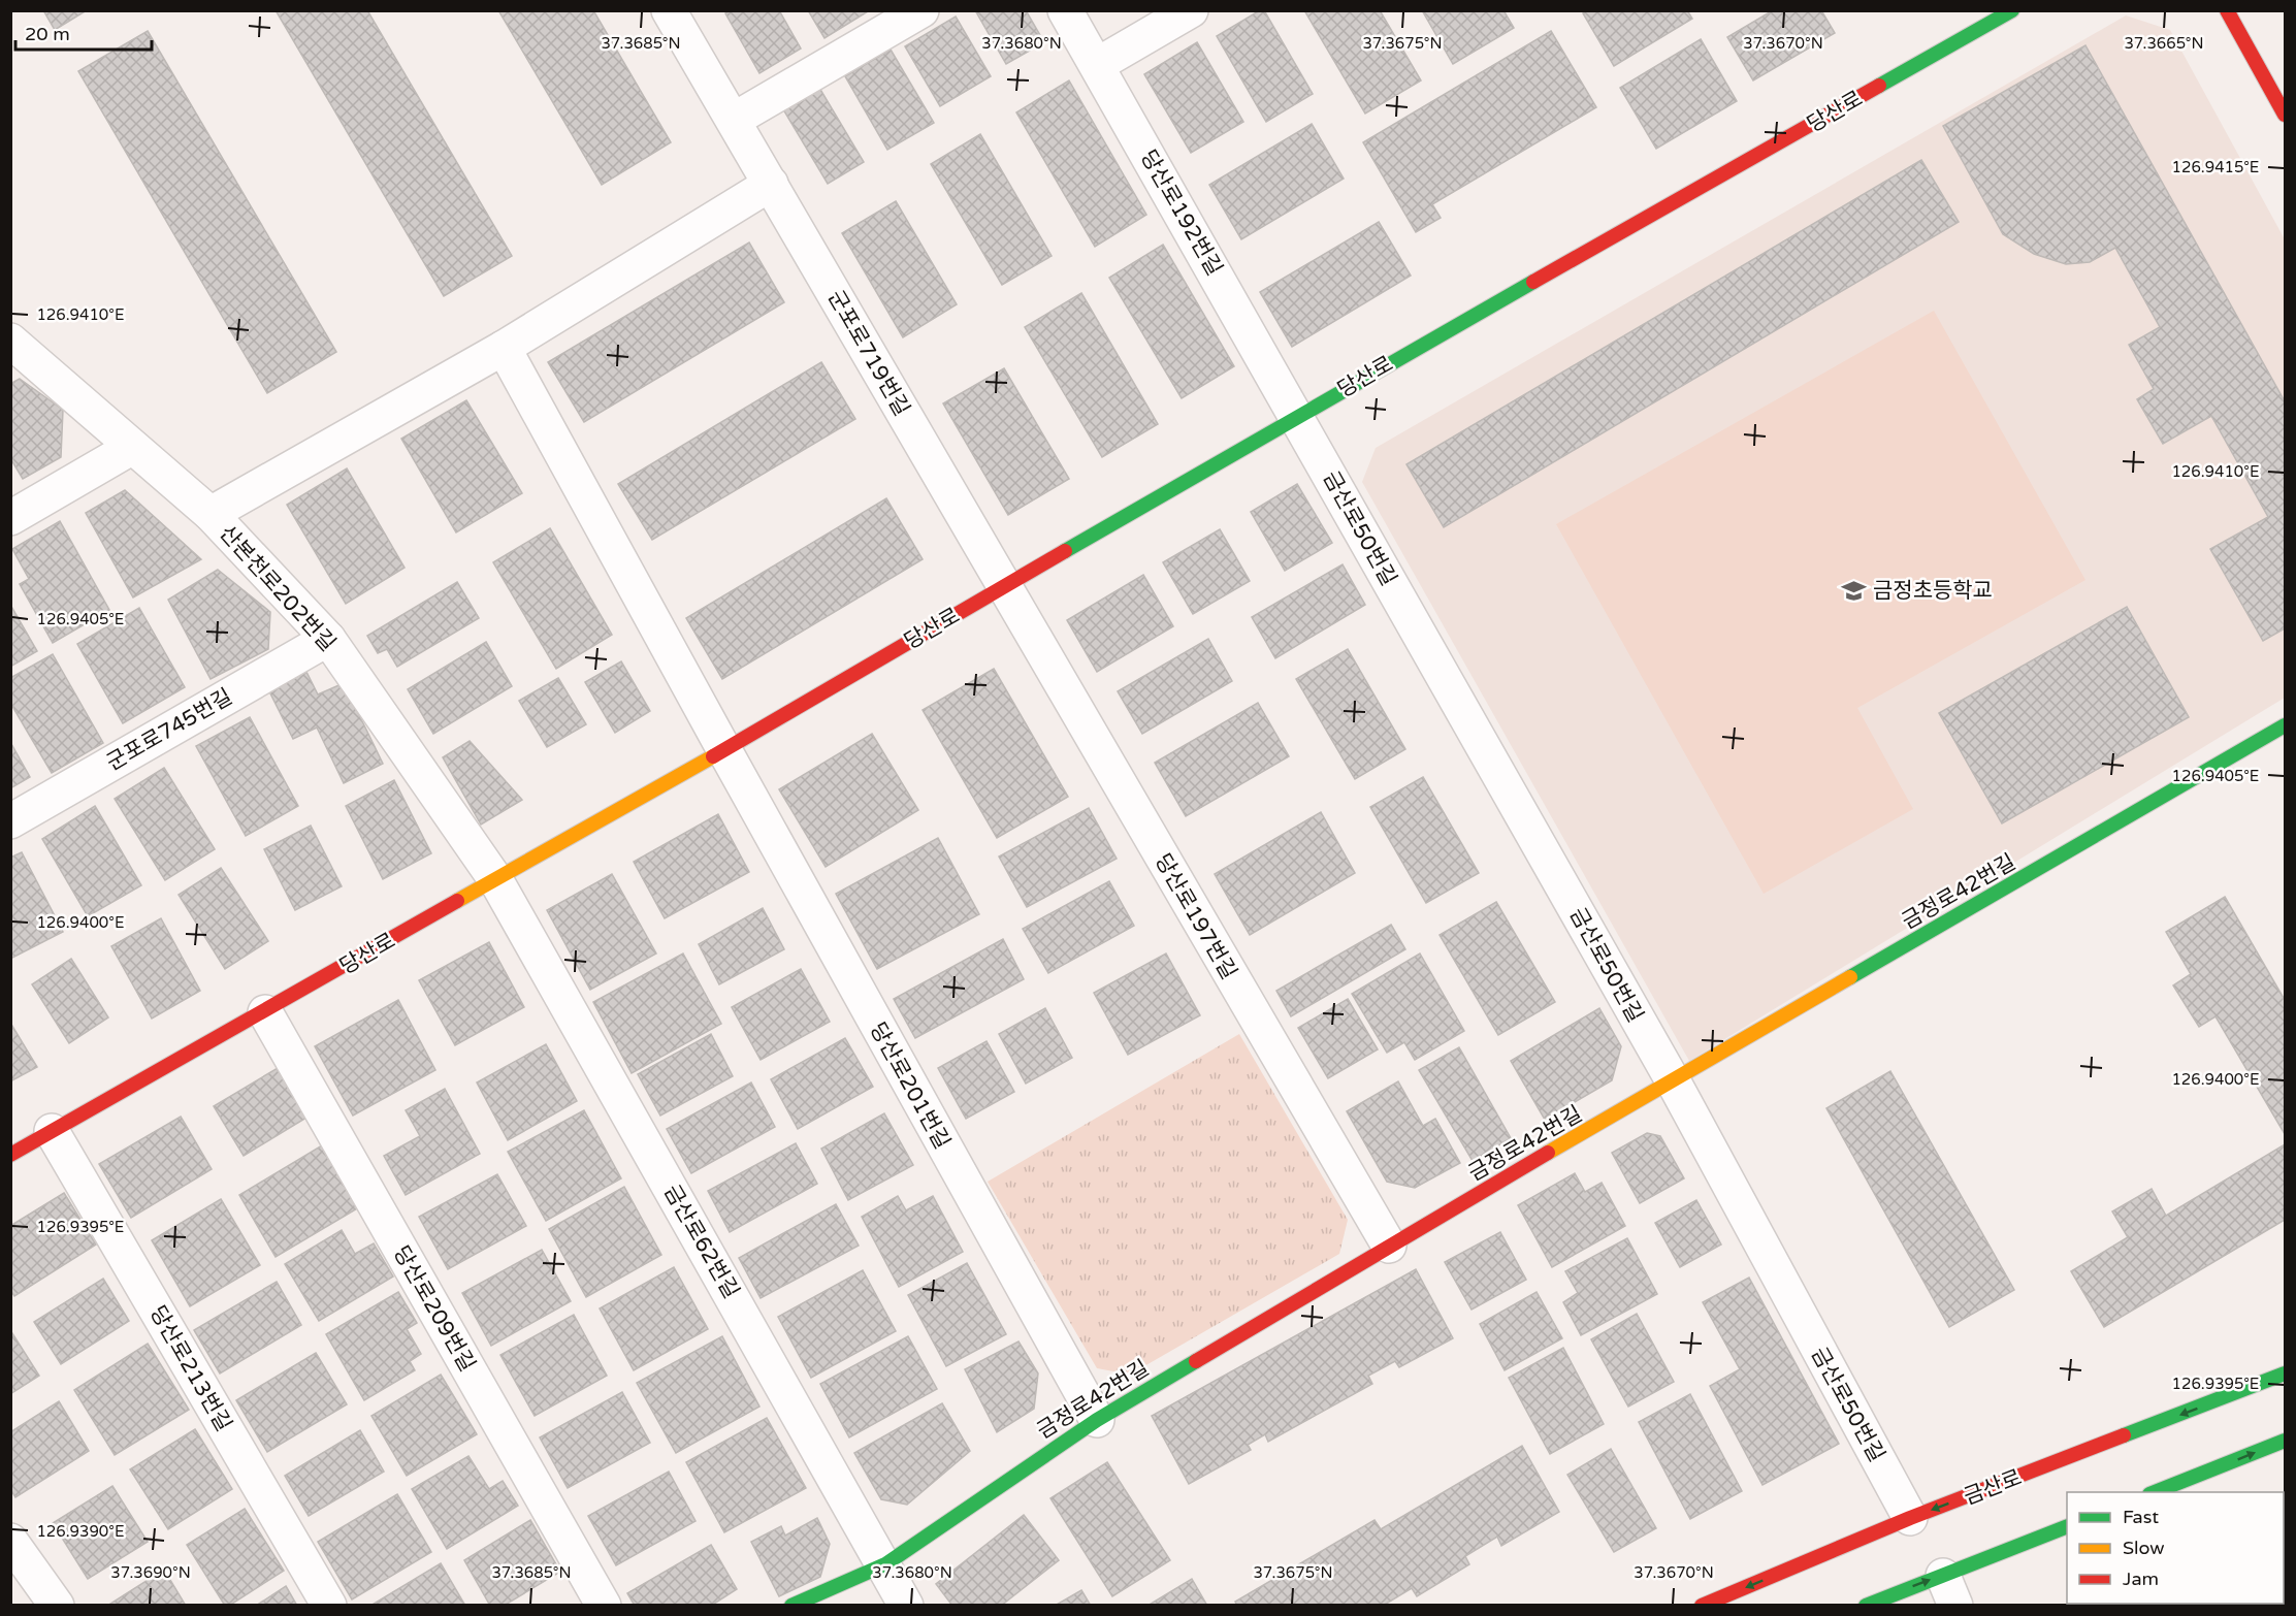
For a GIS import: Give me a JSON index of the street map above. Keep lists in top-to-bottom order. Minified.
{"streets":{"street":["당산로","당산로192번길","군포로719번길","금산로50번길","산본천로202번길","군포로745번길","금정로42번길","당산로197번길","당산로201번길","금산로62번길","당산로209번길","당산로213번길","금산로"]},"crossings":[["당산로","당산로192번길"],["당산로","군포로719번길"],["당산로","금산로50번길"],["당산로","산본천로202번길"],["당산로","당산로197번길"],["당산로","당산로201번길"],["당산로","금산로62번길"],["당산로","당산로209번길"],["당산로","당산로213번길"],["당산로192번길","금산로50번길"],["군포로719번길","당산로197번길"],["금산로50번길","금정로42번길"],["금산로50번길","금산로"],["산본천로202번길","군포로745번길"],["산본천로202번길","금산로62번길"],["금정로42번길","당산로197번길"],["금정로42번길","당산로201번길"],["금정로42번길","금산로62번길"]],"places":{"school or university":["금정초등학교"]},"legend":["Fast","Slow","Jam"],"scale_bar":"20 m","coordinates":["37.3685°N","37.3680°N","37.3675°N","37.3670°N","37.3665°N","126.9415°E","126.9410°E","126.9405°E","126.9400°E","126.9395°E","126.9390°E","37.3690°N"]}
